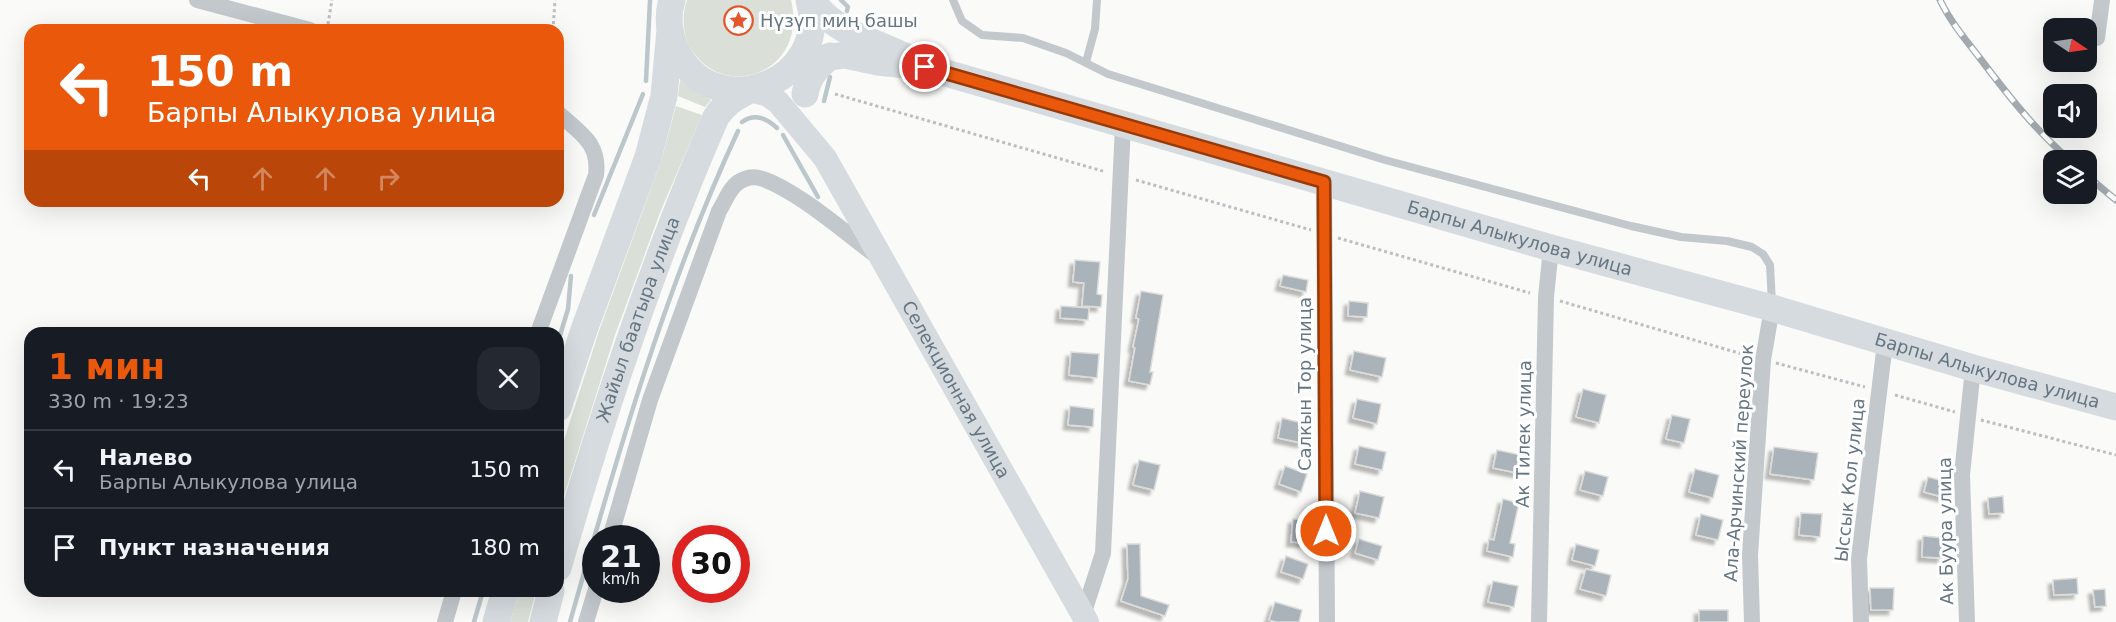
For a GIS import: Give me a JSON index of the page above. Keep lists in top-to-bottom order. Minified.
{"streets":{"main road":["Барпы Алыкулова улица","Жайыл баатыра улица"],"street":["Салкын Тор улица","Селекционная улица","Ак Тилек улица","Ала-Арчинский переулок","Ыссык Кол улица","Ак Буура улица"]},"crossings":[["Барпы Алыкулова улица","Салкын Тор улица"],["Барпы Алыкулова улица","Ак Тилек улица"],["Барпы Алыкулова улица","Ала-Арчинский переулок"],["Барпы Алыкулова улица","Ыссык Кол улица"],["Барпы Алыкулова улица","Ак Буура улица"],["Жайыл баатыра улица","Селекционная улица"]],"places":{"place":["Нүзүп миң башы"]},"north":"right","page":{"turn":["150 m","Барпы Алыкулова улица"],"heading":["1 мин","330 m · 19:23"],"list":[{"name":"Налево","note":"Барпы Алыкулова улица","value":"150 m"},{"name":"Пункт назначения","value":"180 m"}],"speed":"21 km/h","limit":"30"}}
